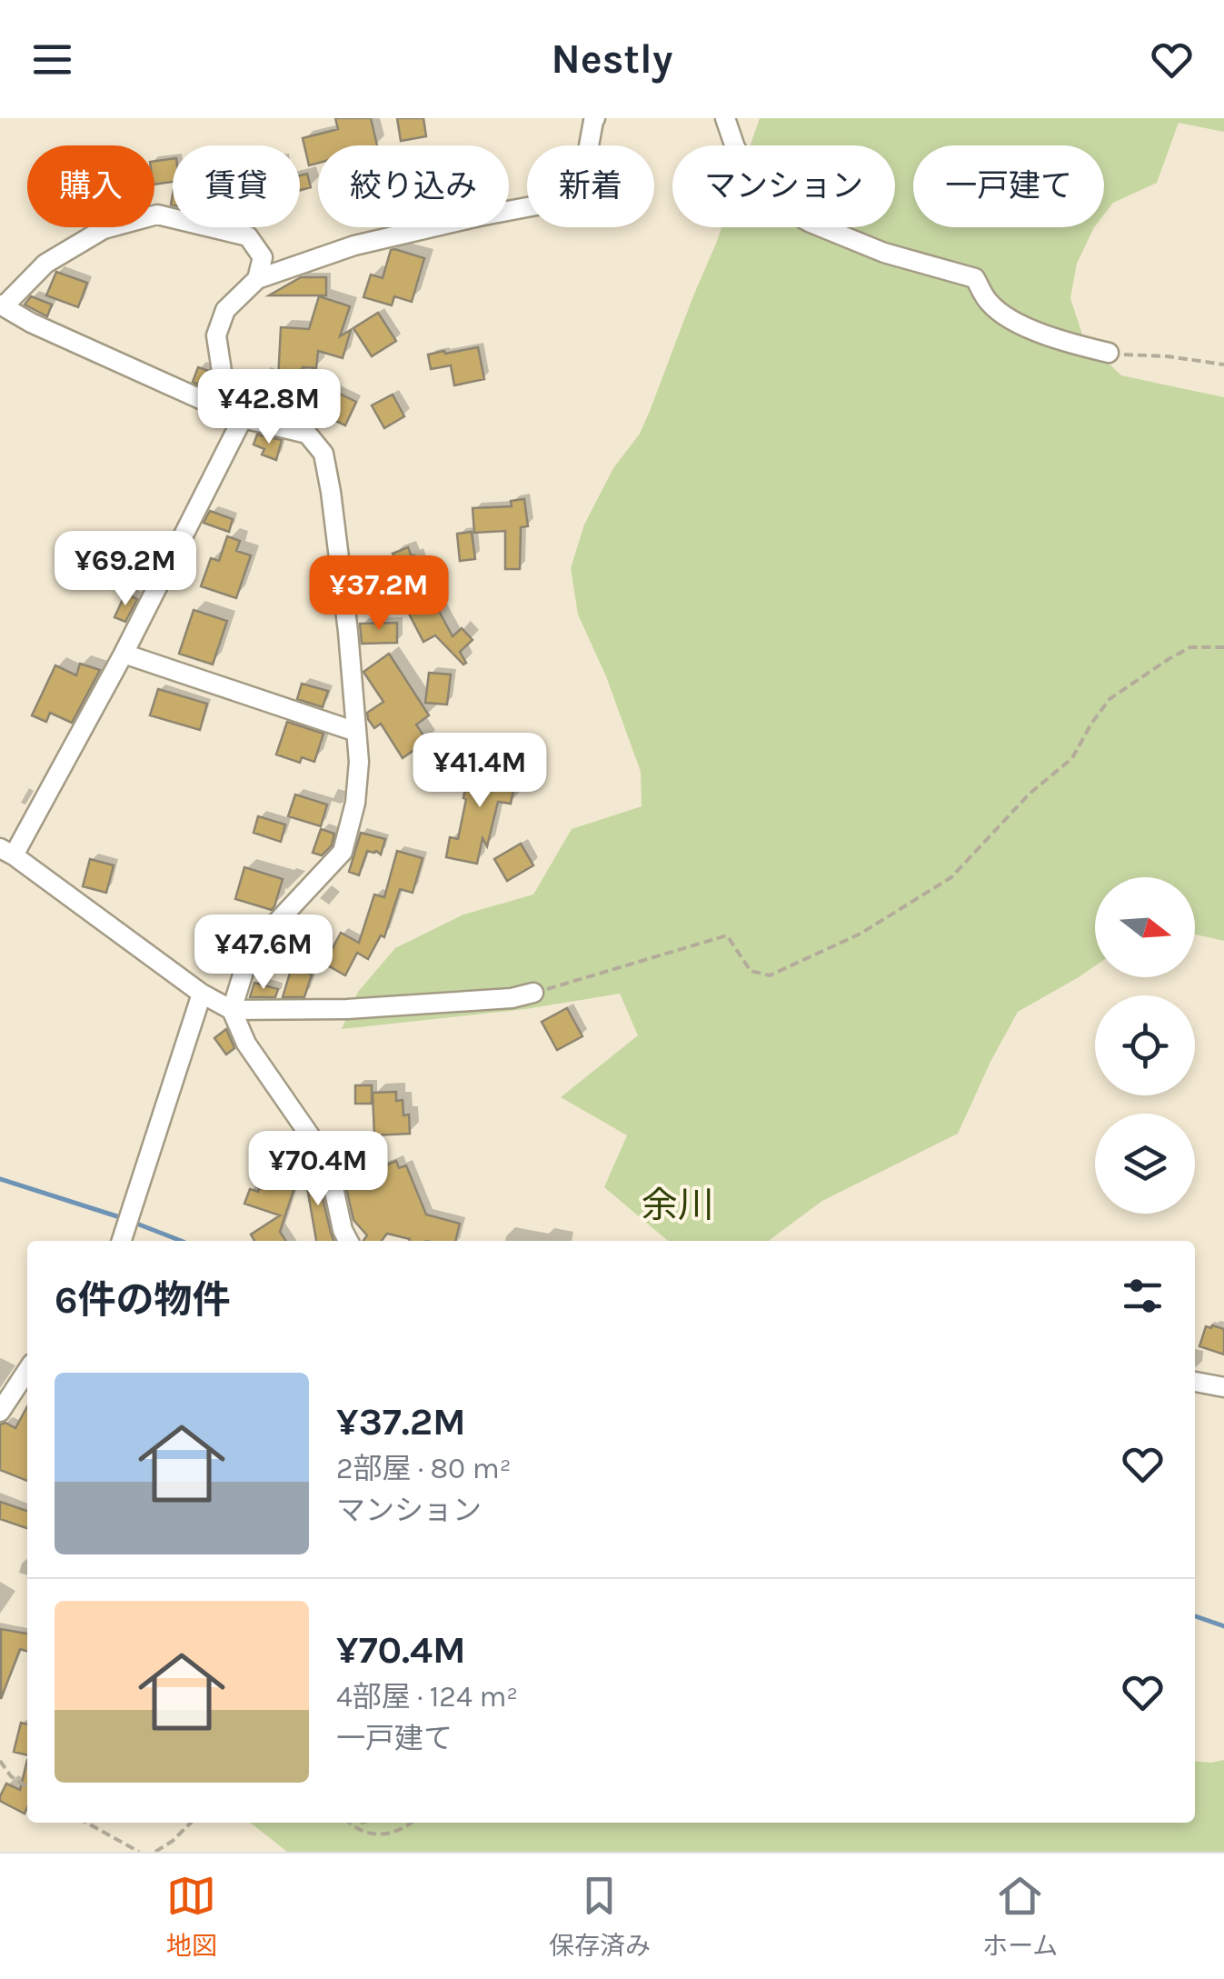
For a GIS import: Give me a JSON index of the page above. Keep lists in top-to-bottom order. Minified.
{"districts":["余川"],"north":"right","page":{"header":"Nestly","chip":["購入","賃貸","絞り込み","新着","マンション","一戸建て"],"price":["¥42.8M","¥69.2M","¥37.2M","¥41.4M","¥47.6M","¥70.4M"],"heading":"6件の物件","list":[{"name":"¥37.2M","note":"2部屋 · 80 m² · マンション"},{"name":"¥70.4M","note":"4部屋 · 124 m² · 一戸建て"}],"tabs":["地図","保存済み","ホーム"]}}
